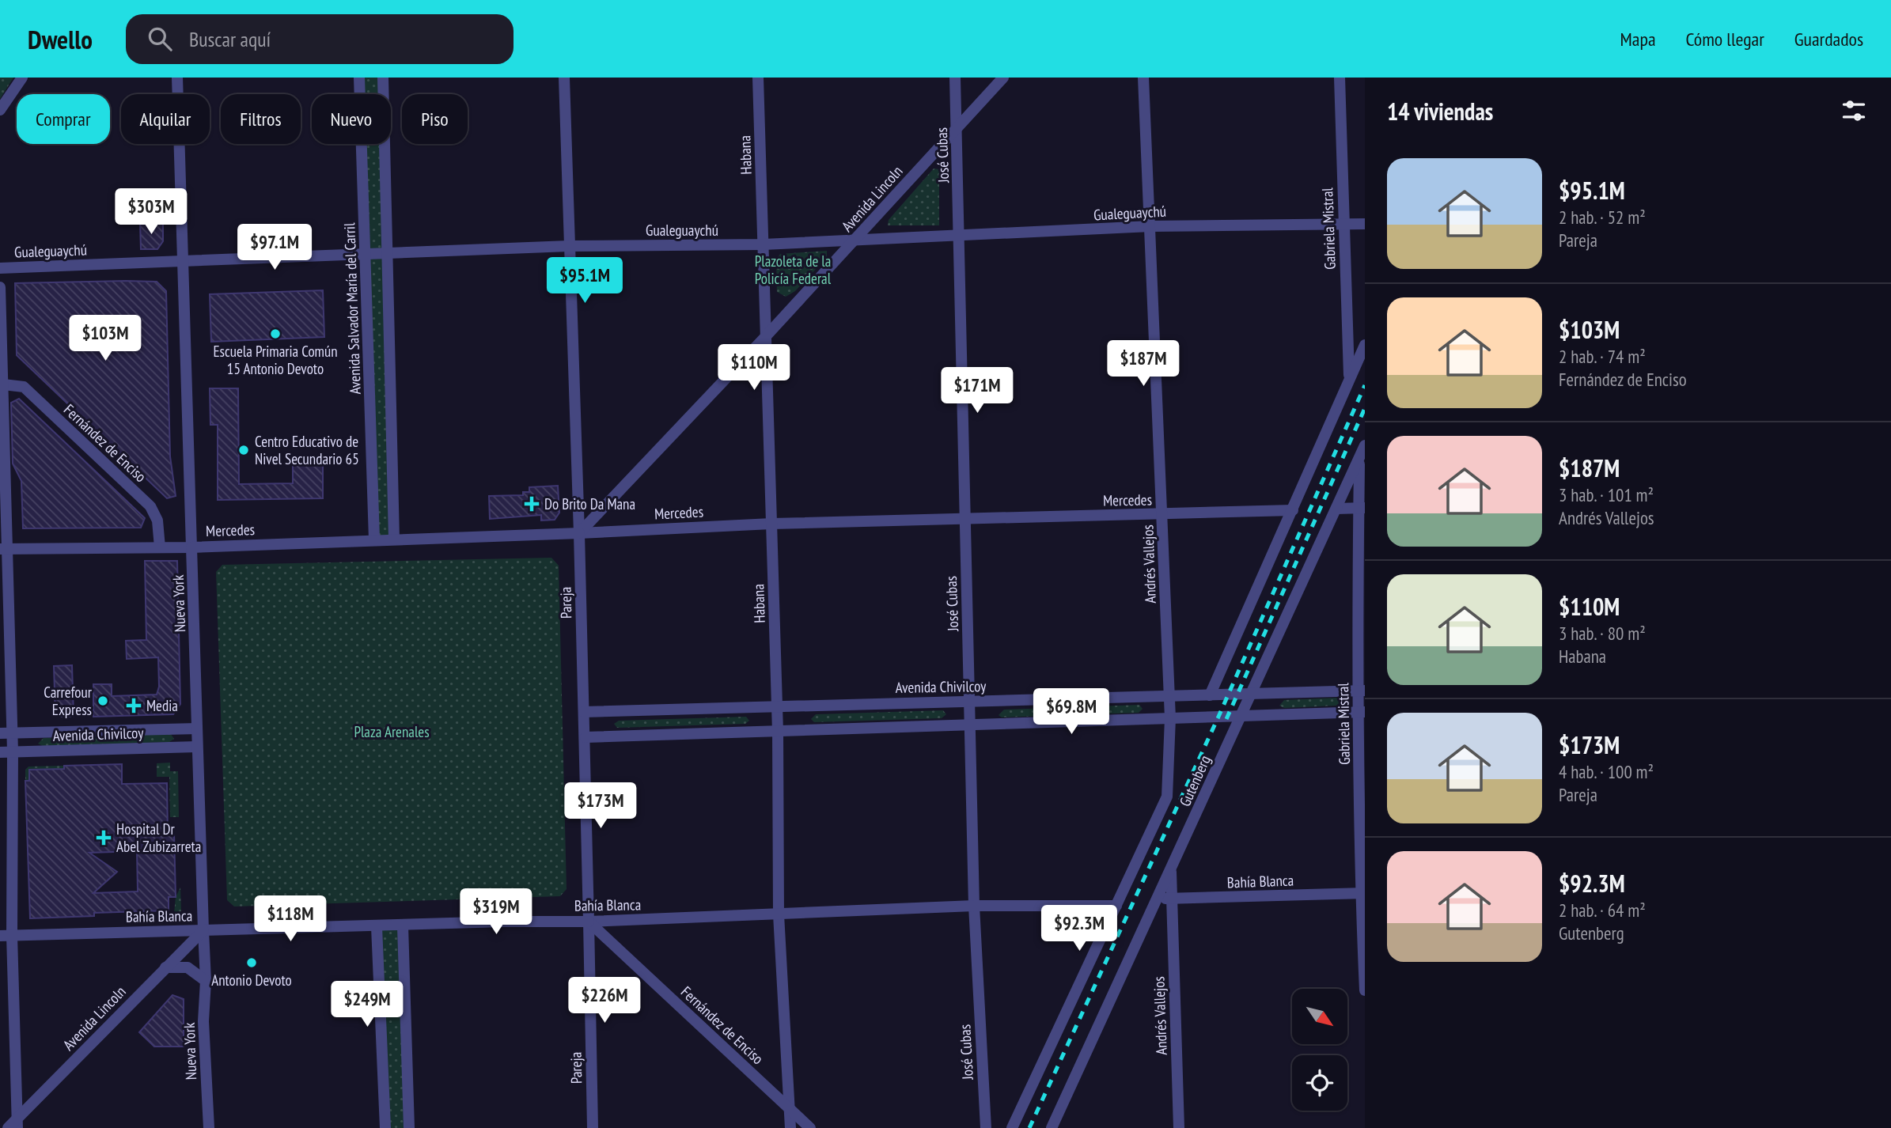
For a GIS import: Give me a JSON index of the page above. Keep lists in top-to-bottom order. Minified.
{"streets":{"street":["Habana","José Cubas","Avenida Lincoln","Gualeguaychú","Gabriela Mistral","Avenida Salvador María del Carril","Fernández de Enciso","Mercedes","Andrés Vallejos","Pareja","Nueva York","Avenida Chivilcoy","Gutenberg","Bahía Blanca"]},"crossings":[["Habana","Avenida Lincoln"],["Habana","Gualeguaychú"],["Habana","Fernández de Enciso"],["Habana","Mercedes"],["Habana","Avenida Chivilcoy"],["Habana","Bahía Blanca"],["José Cubas","Avenida Lincoln"],["José Cubas","Gualeguaychú"],["José Cubas","Mercedes"],["José Cubas","Avenida Chivilcoy"],["José Cubas","Bahía Blanca"],["Avenida Lincoln","Gualeguaychú"],["Avenida Lincoln","Mercedes"],["Avenida Lincoln","Pareja"],["Avenida Lincoln","Nueva York"],["Avenida Lincoln","Bahía Blanca"],["Gualeguaychú","Gabriela Mistral"],["Gualeguaychú","Avenida Salvador María del Carril"],["Gualeguaychú","Andrés Vallejos"],["Gualeguaychú","Pareja"],["Gualeguaychú","Nueva York"],["Gabriela Mistral","Avenida Chivilcoy"],["Gabriela Mistral","Gutenberg"],["Gabriela Mistral","Bahía Blanca"],["Avenida Salvador María del Carril","Mercedes"],["Fernández de Enciso","Mercedes"],["Fernández de Enciso","Pareja"],["Fernández de Enciso","Bahía Blanca"],["Mercedes","Andrés Vallejos"],["Mercedes","Pareja"],["Mercedes","Nueva York"],["Andrés Vallejos","Avenida Chivilcoy"],["Andrés Vallejos","Gutenberg"],["Andrés Vallejos","Bahía Blanca"],["Pareja","Avenida Chivilcoy"],["Pareja","Bahía Blanca"],["Nueva York","Avenida Chivilcoy"],["Nueva York","Bahía Blanca"],["Avenida Chivilcoy","Gutenberg"],["Gutenberg","Bahía Blanca"]],"parks":["Plazoleta de la Policía Federal","Plaza Arenales"],"places":{"other":["Escuela Primaria Común 15 Antonio Devoto","Centro Educativo de Nivel Secundario 65","Carrefour Express","Antonio Devoto"],"health":["Do Brito Da Mana","Media","Hospital Dr Abel Zubizarreta"]},"north":"bottom right","page":{"header":"Dwello","search":"Buscar aquí","nav":["Mapa","Cómo llegar","Guardados"],"heading":"14 viviendas","chip":["Comprar","Alquilar","Filtros","Nuevo","Piso"],"list":[{"name":"$95.1M","note":"2 hab. · 52 m² · Pareja"},{"name":"$103M","note":"2 hab. · 74 m² · Fernández de Enciso"},{"name":"$187M","note":"3 hab. · 101 m² · Andrés Vallejos"},{"name":"$110M","note":"3 hab. · 80 m² · Habana"},{"name":"$173M","note":"4 hab. · 100 m² · Pareja"},{"name":"$92.3M","note":"2 hab. · 64 m² · Gutenberg"}],"price":["$303M","$97.1M","$95.1M","$103M","$187M","$110M","$171M","$69.8M","$173M","$319M","$118M","$92.3M","$226M","$249M"]}}
